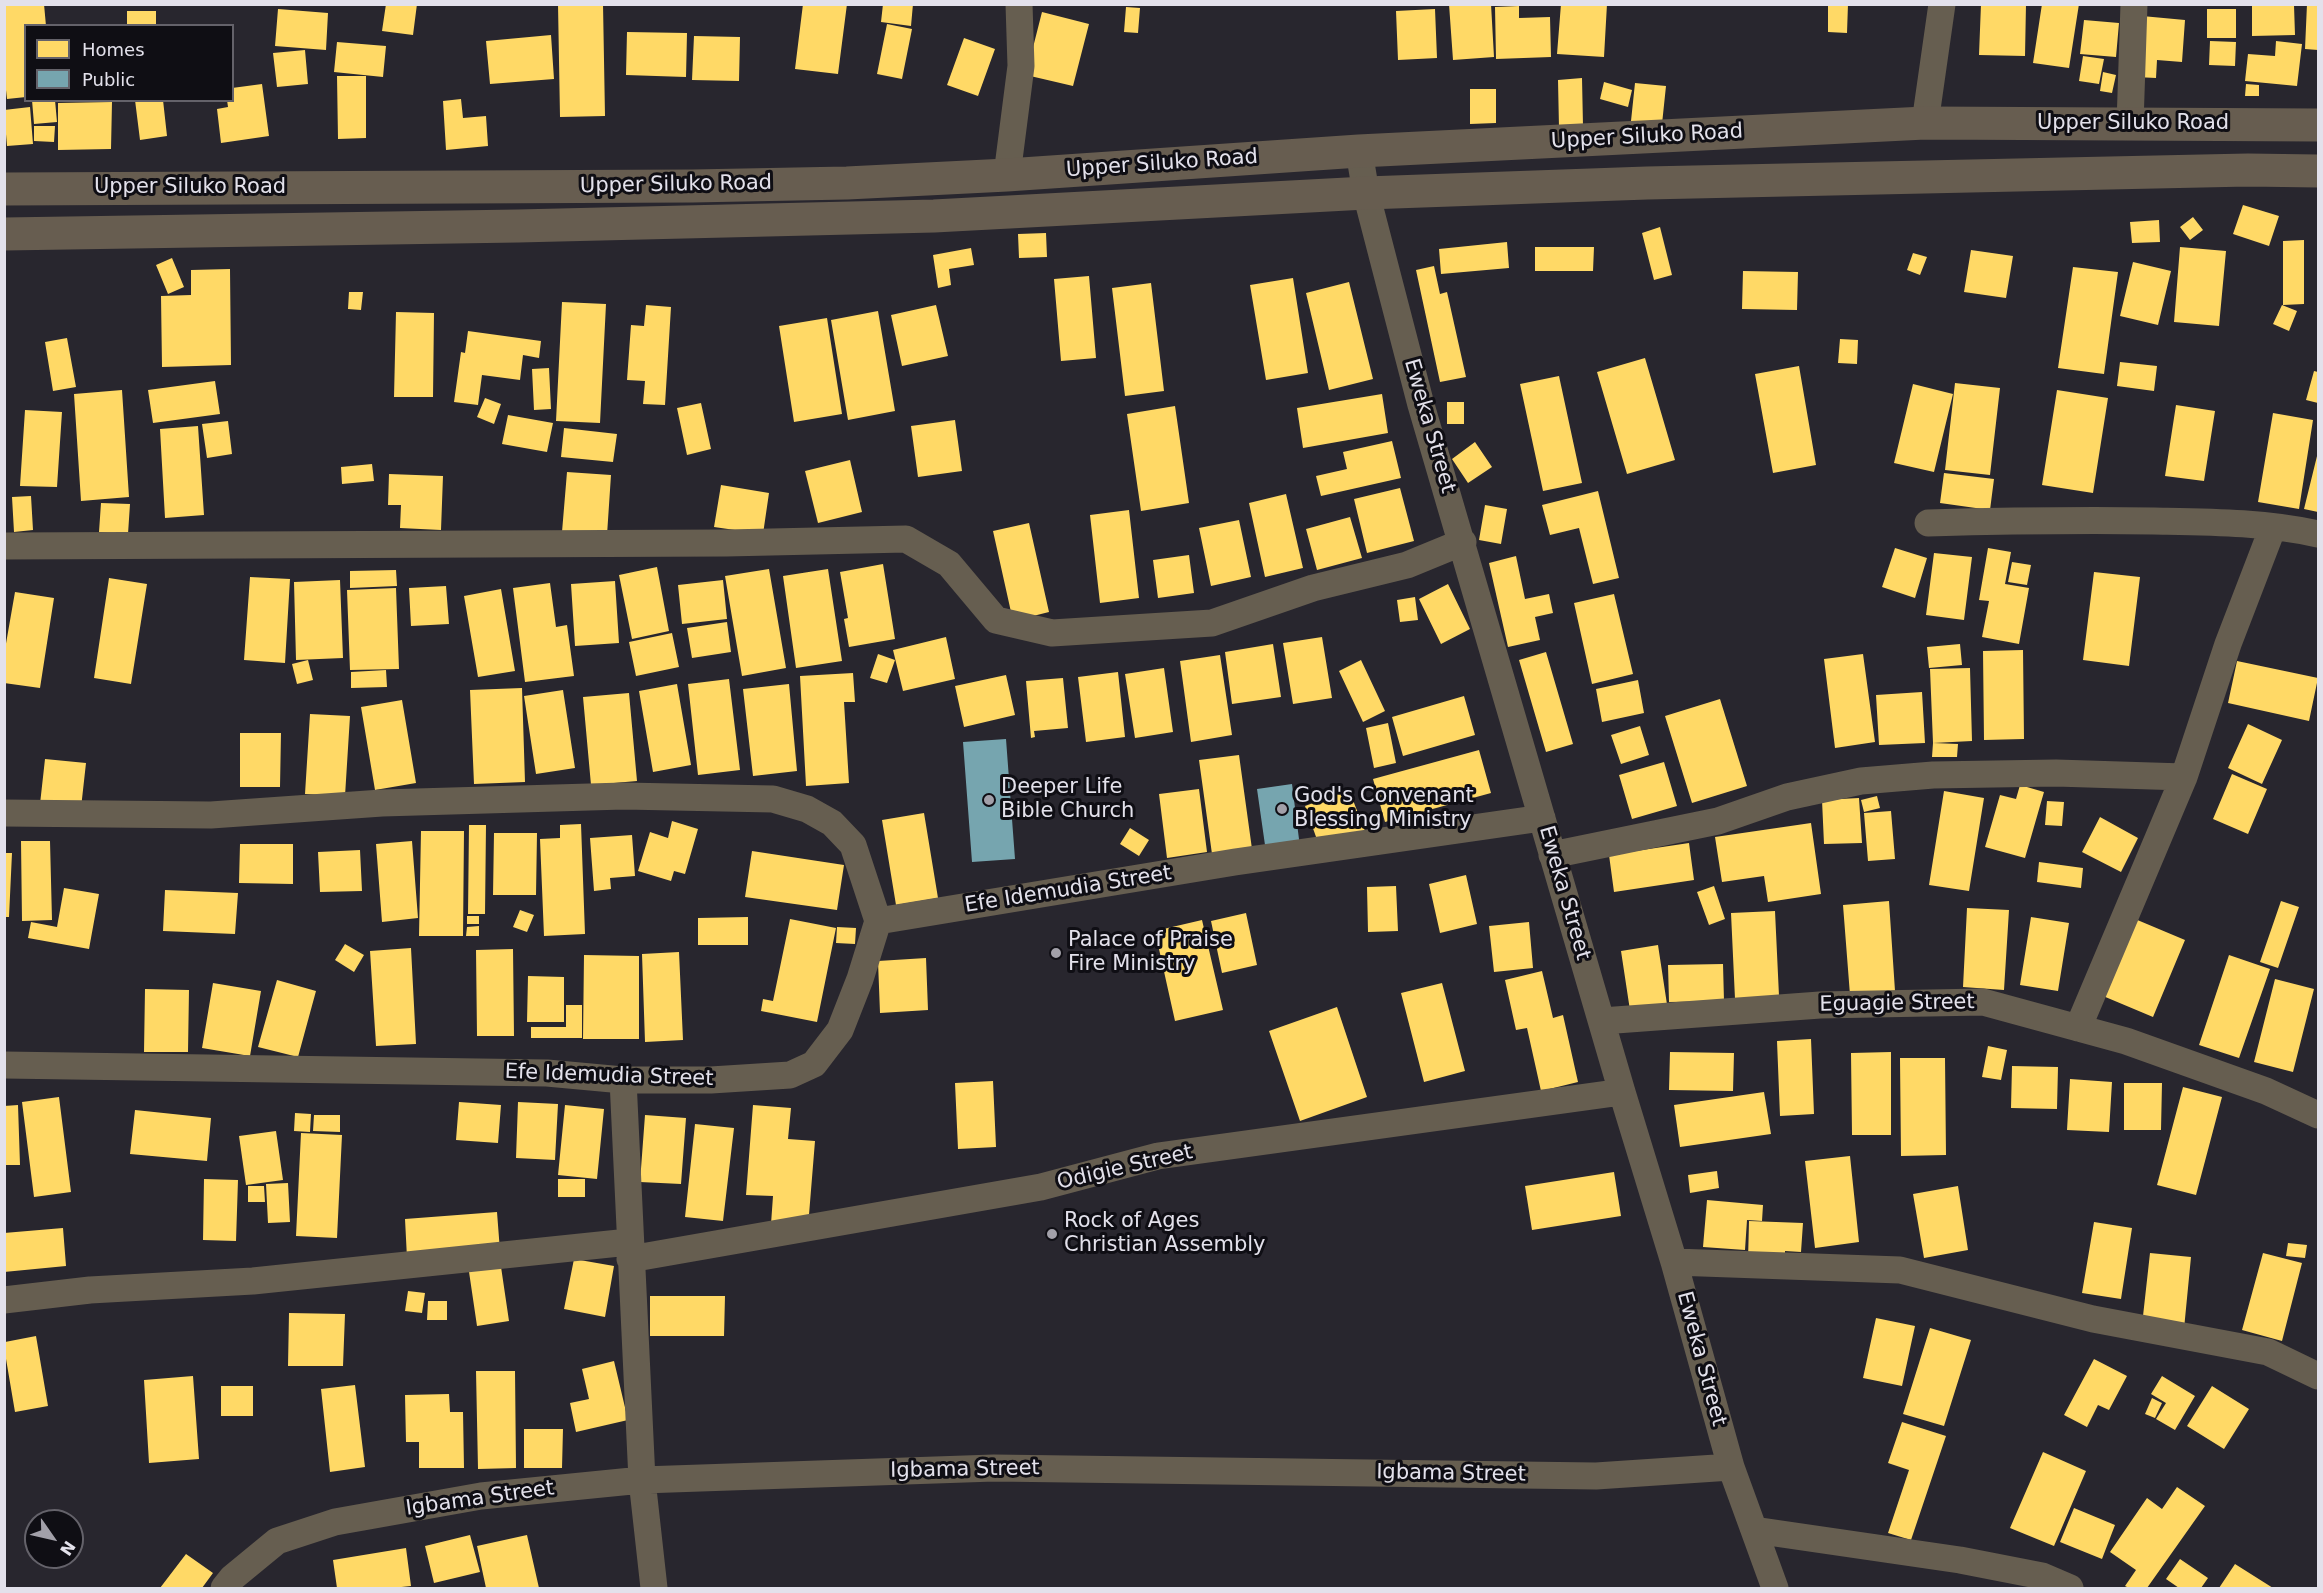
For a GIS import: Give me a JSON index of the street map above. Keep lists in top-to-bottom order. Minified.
{"streets":{"main road":["Upper Siluko Road"],"street":["Eweka Street","Efe Idemudia Street","Eguagie Street","Odigie Street","Igbama Street"]},"crossings":[["Upper Siluko Road","Eweka Street"],["Eweka Street","Efe Idemudia Street"],["Eweka Street","Eguagie Street"],["Eweka Street","Odigie Street"],["Eweka Street","Igbama Street"]],"places":["Deeper Life Bible Church","God's Convenant Blessing Ministry","Palace of Praise Fire Ministry","Rock of Ages Christian Assembly"],"legend":["Homes","Public"],"north":"bottom right"}
